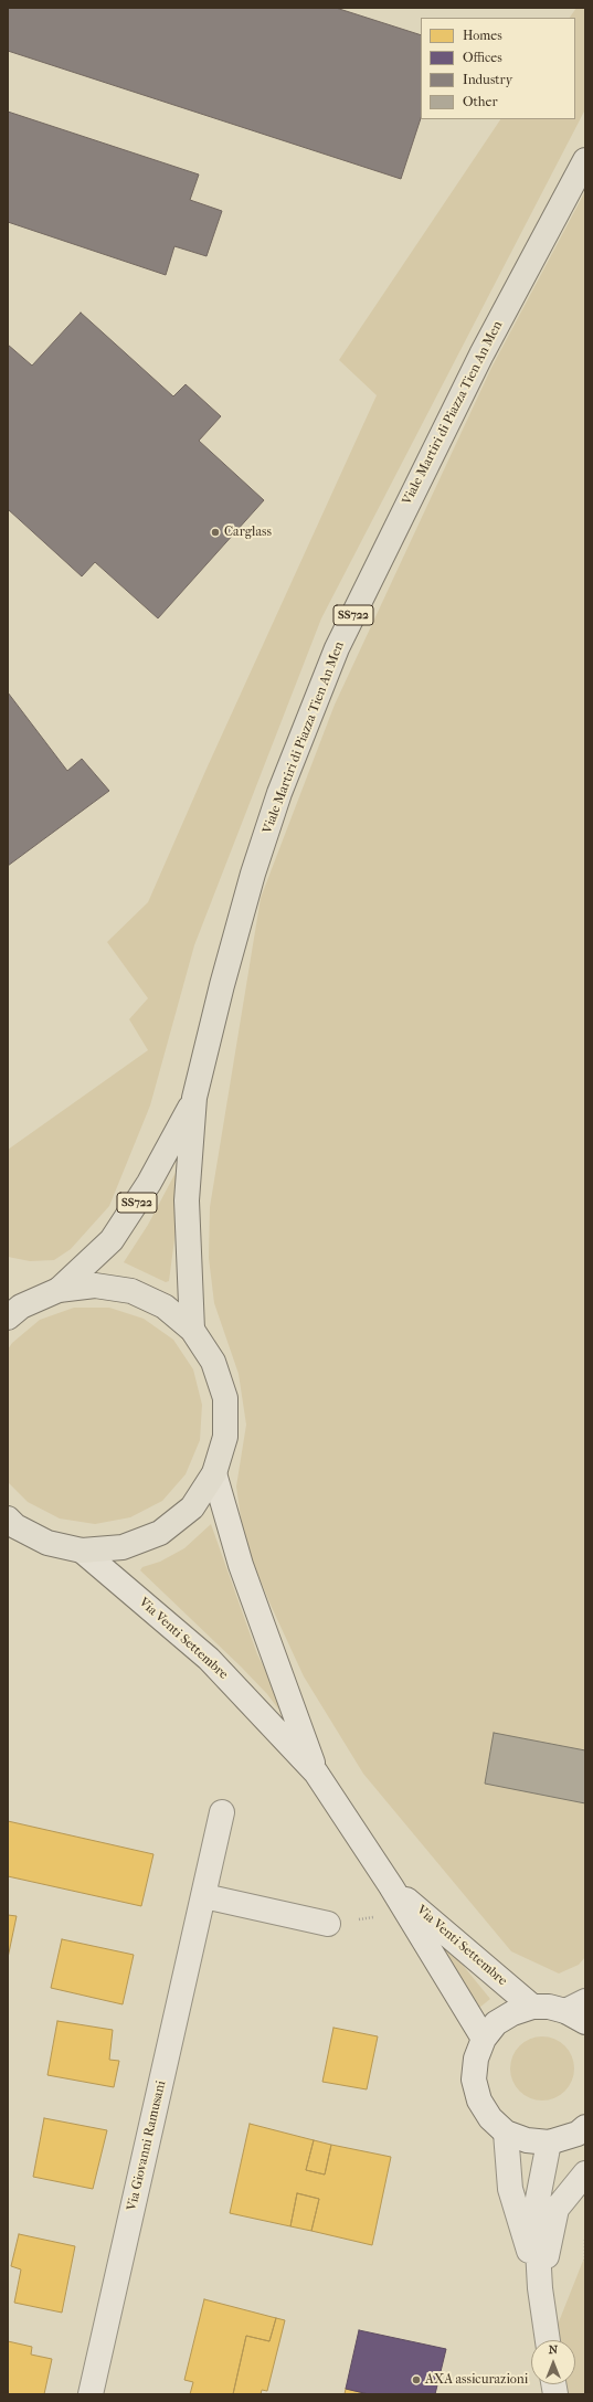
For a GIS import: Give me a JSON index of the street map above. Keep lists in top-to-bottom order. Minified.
{"streets":{"main road":["Viale Martiri di Piazza Tien An Men","SS722","Via Venti Settembre","Via Giovanni Ramusani"]},"crossings":[["Viale Martiri di Piazza Tien An Men","Via Venti Settembre"]],"places":["Carglass","AXA assicurazioni"],"legend":["Homes","Offices","Industry","Other"],"north":"top"}
